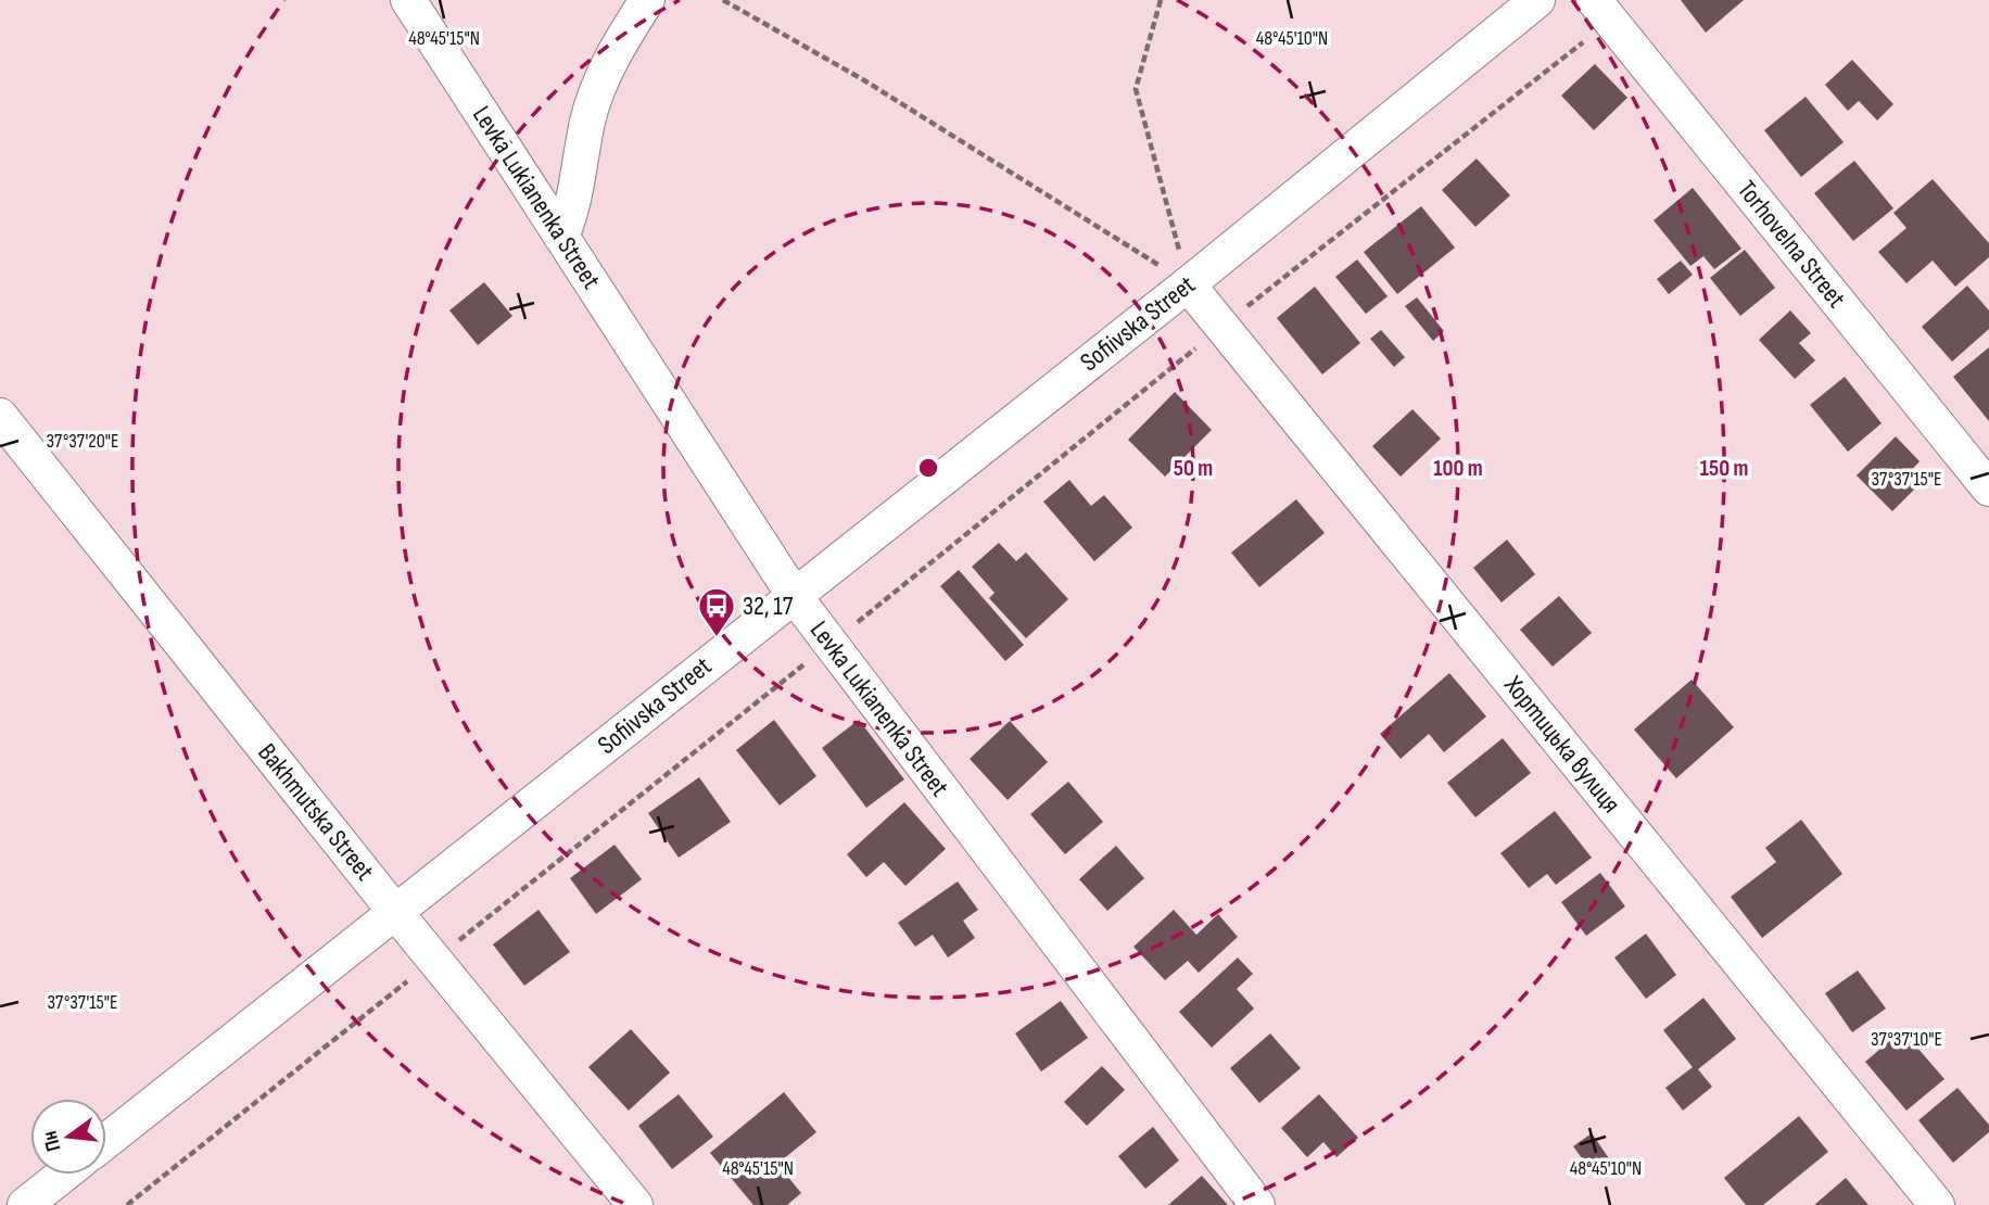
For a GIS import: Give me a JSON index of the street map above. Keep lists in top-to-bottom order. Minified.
{"streets":{"street":["Levka Lukianenka Street","Torhovelna Street","Sofiivska Street","Хортицька вулиця","Bakhmutska Street"]},"crossings":[["Levka Lukianenka Street","Sofiivska Street"],["Sofiivska Street","Хортицька вулиця"],["Sofiivska Street","Bakhmutska Street"]],"places":{"bus stop":["32, 17"]},"north":"left","coordinates":["48°45'15\"N","48°45'10\"N","37°37'20\"E","37°37'15\"E","37°37'10\"E"],"rings":["50 m","100 m","150 m"]}
